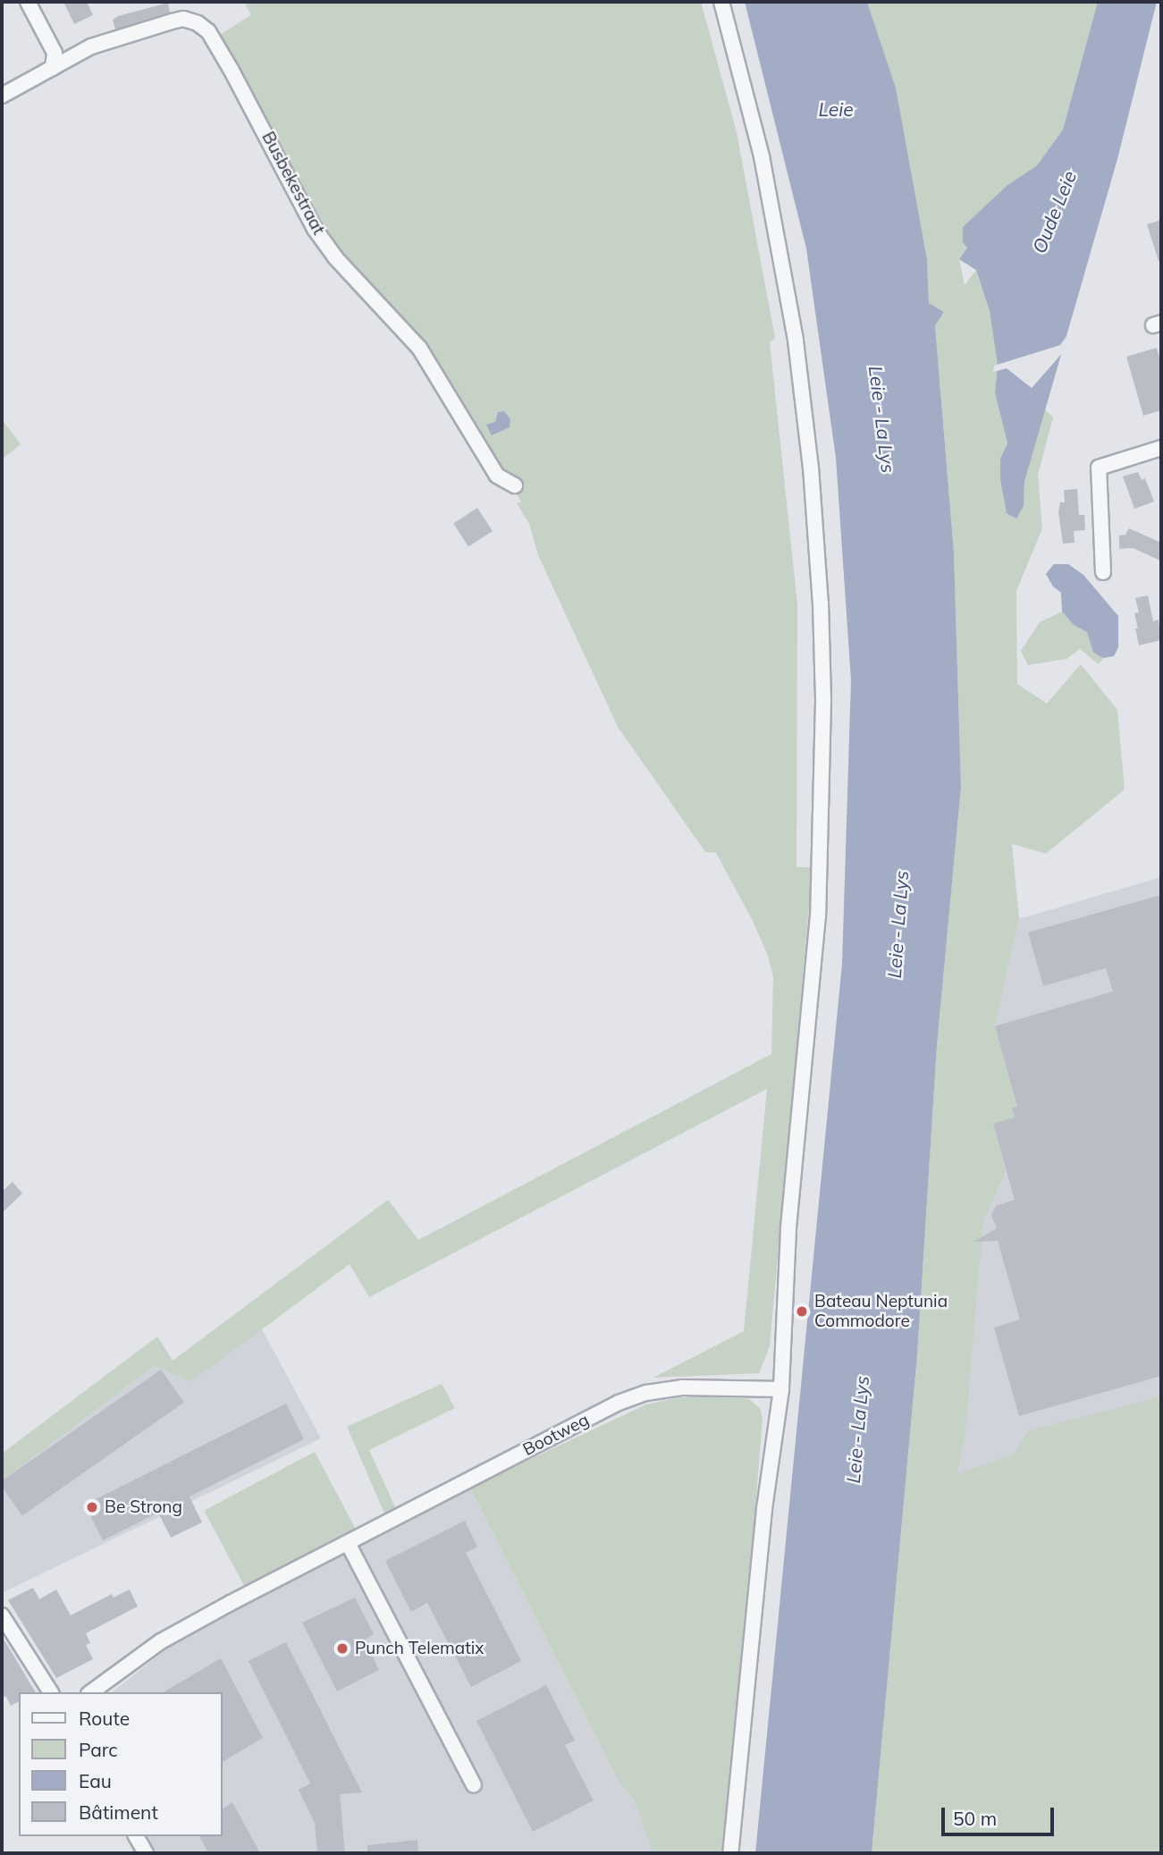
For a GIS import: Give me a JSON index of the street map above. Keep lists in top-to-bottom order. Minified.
{"streets":{"street":["Busbekestraat","Bootweg"]},"water":["Leie","Oude Leie","Leie - La Lys"],"places":["Bateau Neptunia Commodore","Be Strong","Punch Telematix"],"legend":["Route","Parc","Eau","Bâtiment"],"scale_bar":"50 m"}
